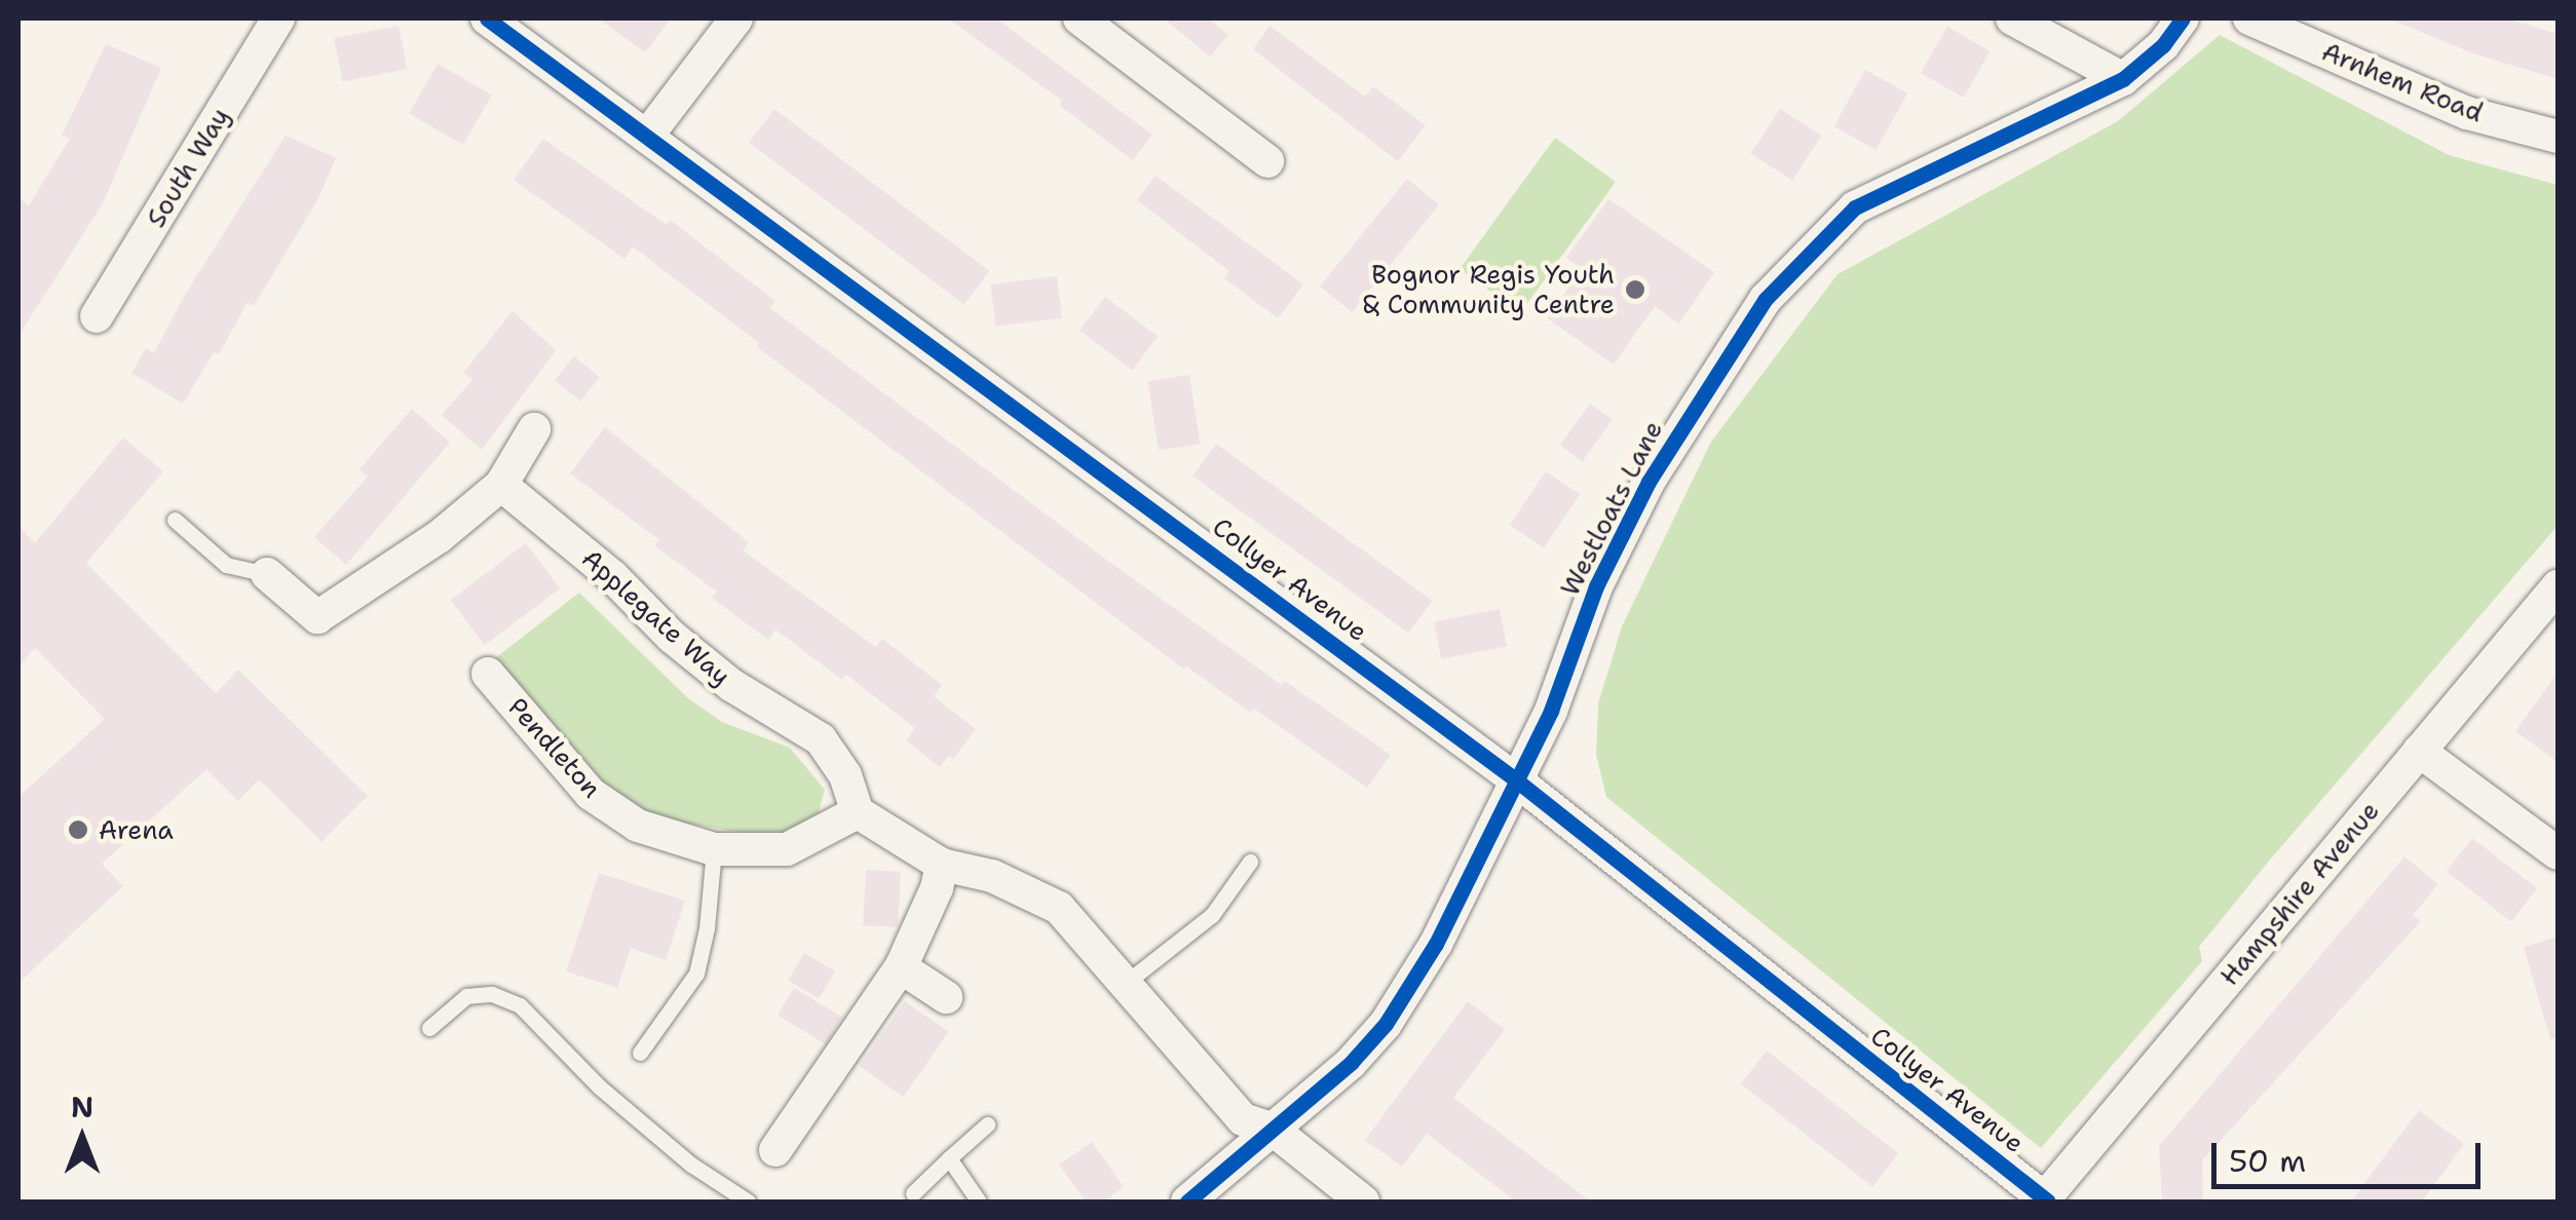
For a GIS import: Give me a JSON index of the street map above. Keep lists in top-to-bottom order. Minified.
{"streets":{"street":["Arnhem Road","South Way","Westloats Lane","Collyer Avenue","Applegate Way","Pendleton","Hampshire Avenue"]},"crossings":[["Westloats Lane","Collyer Avenue"],["Collyer Avenue","Hampshire Avenue"],["Applegate Way","Pendleton"]],"places":["Bognor Regis Youth & Community Centre","Arena"],"scale_bar":"50 m","north":"top"}
